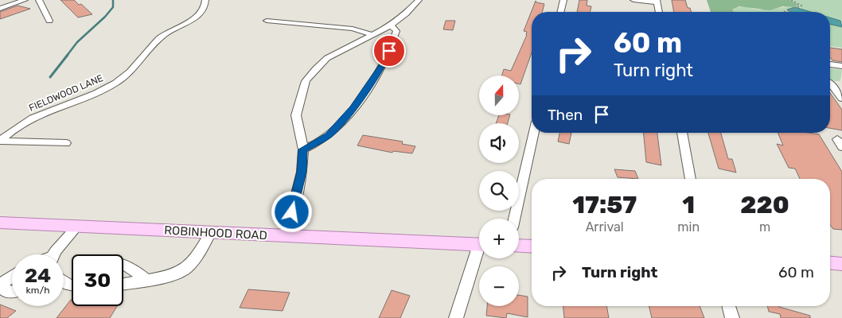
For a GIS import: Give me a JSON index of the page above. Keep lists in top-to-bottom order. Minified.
{"streets":{"main road":["ROBINHOOD ROAD"],"street":["FIELDWOOD LANE"]},"north":"top","page":{"turn":["60 m","Turn right"],"map_buttons":["+","−"],"then":"Then","eta":["17:57","Arrival","1","min","220","m"],"list":[{"name":"Turn right","value":"60 m"}],"speed":"24 km/h","limit":"30"}}
